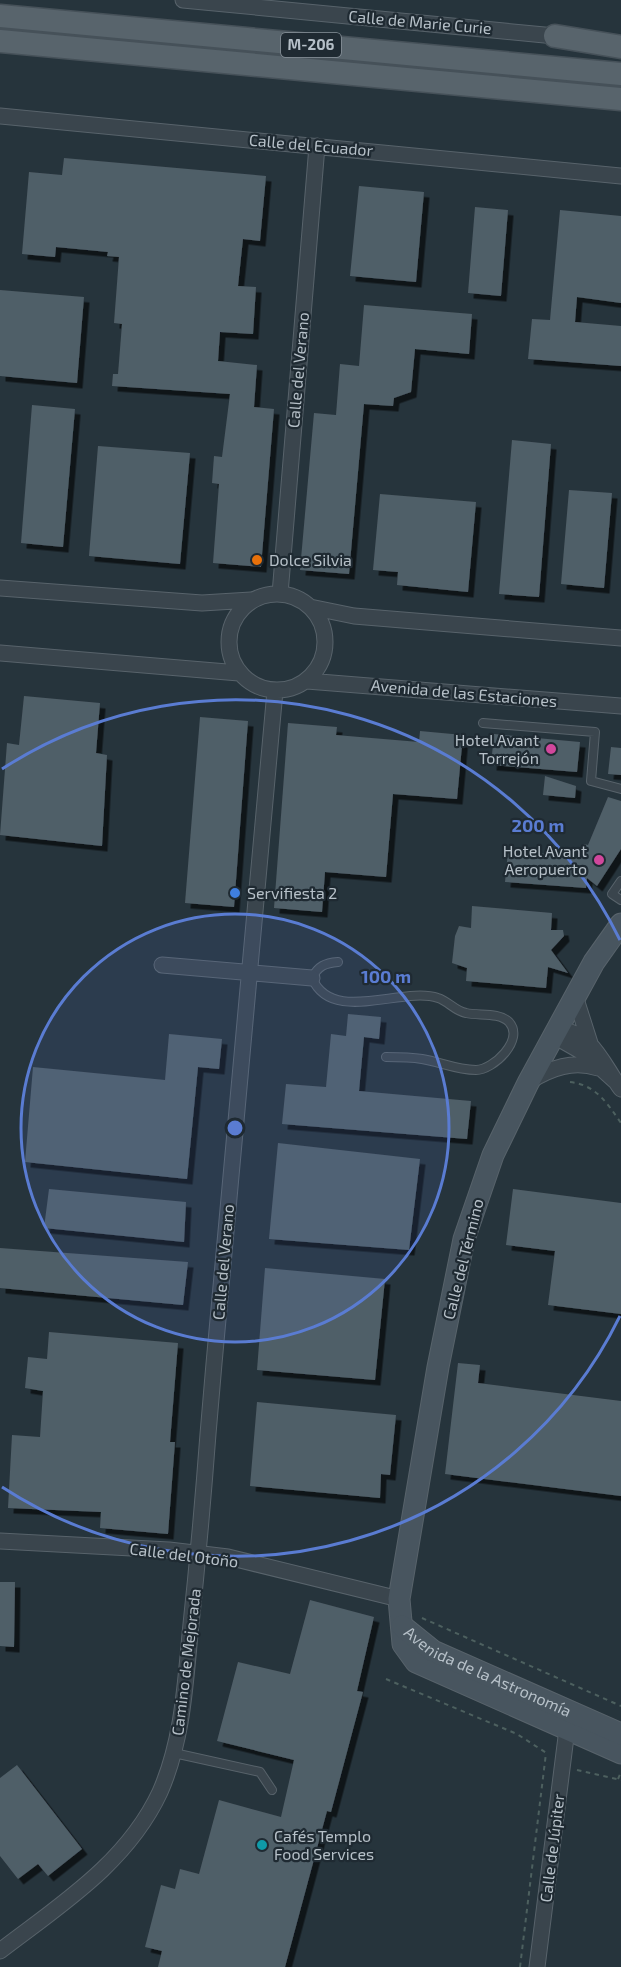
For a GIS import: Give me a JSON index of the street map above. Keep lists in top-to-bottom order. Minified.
{"streets":{"main road":["M-206"],"street":["Calle de Marie Curie","Calle del Ecuador","Calle del Verano","Avenida de las Estaciones","Calle del Término","Calle del Otoño","Camino de Mejorada","Avenida de la Astronomía","Calle de Júpiter"]},"crossings":[["Calle del Ecuador","Calle del Verano"],["Calle del Verano","Avenida de las Estaciones"],["Calle del Verano","Calle del Otoño"],["Calle del Verano","Camino de Mejorada"],["Calle del Término","Calle del Otoño"],["Calle del Término","Avenida de la Astronomía"],["Calle del Otoño","Camino de Mejorada"],["Calle del Otoño","Avenida de la Astronomía"],["Avenida de la Astronomía","Calle de Júpiter"]],"places":["Dolce Silvia","Hotel Avant Torrejón","Hotel Avant Aeropuerto","Servifiesta 2","Cafés Templo Food Services"],"rings":["200 m","100 m"]}
